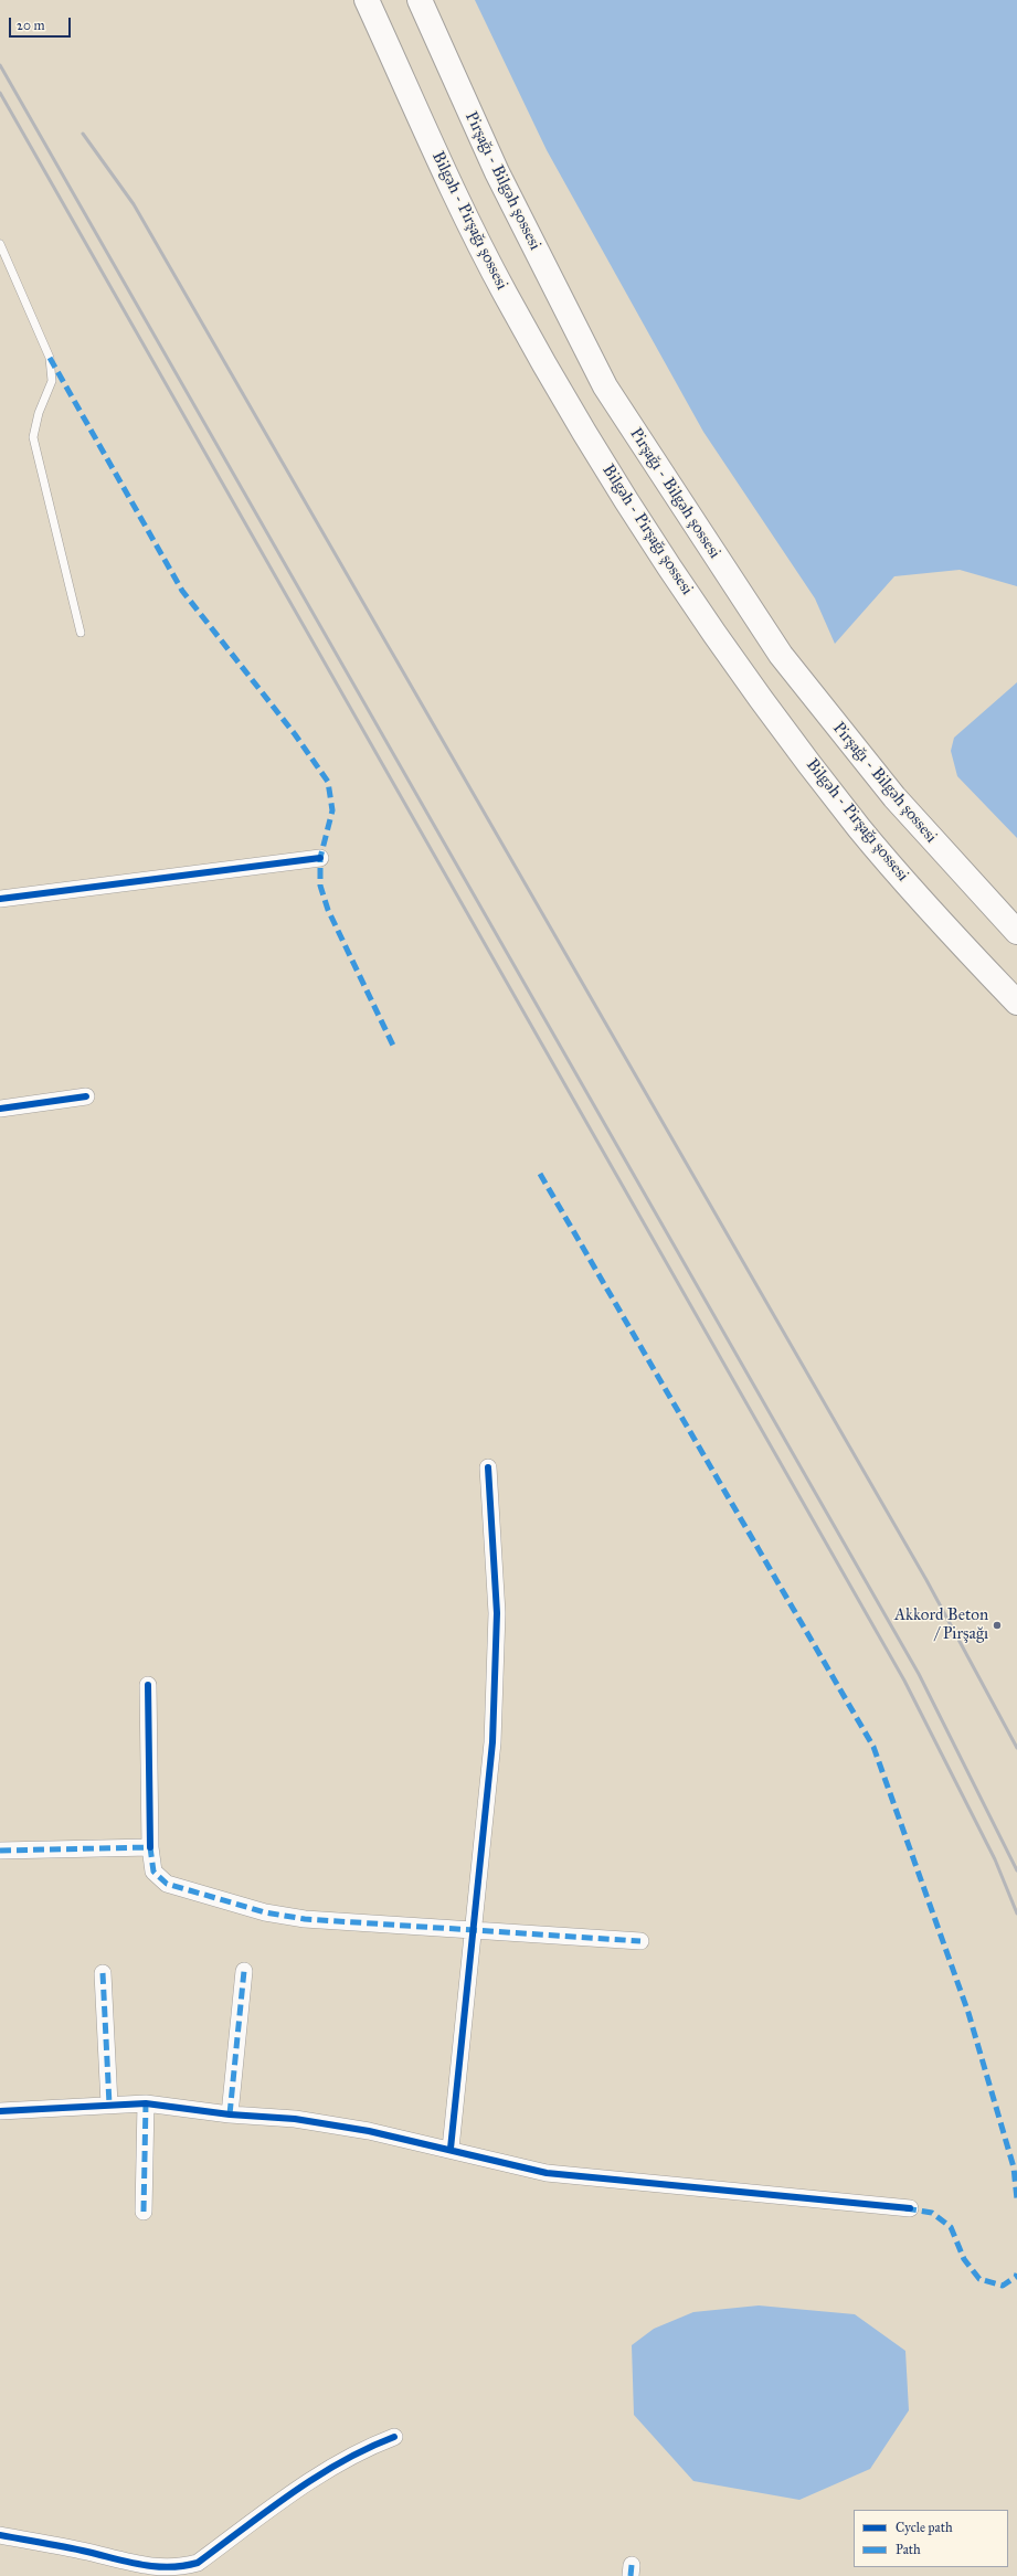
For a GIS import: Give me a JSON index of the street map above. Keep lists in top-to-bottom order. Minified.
{"streets":{"highway":["Pirşağı - Bilgəh şossesi","Bilgəh - Pirşağı şossesi"]},"places":["Akkord Beton / Pirşağı"],"legend":["Cycle path","Path"],"scale_bar":"20 m"}
